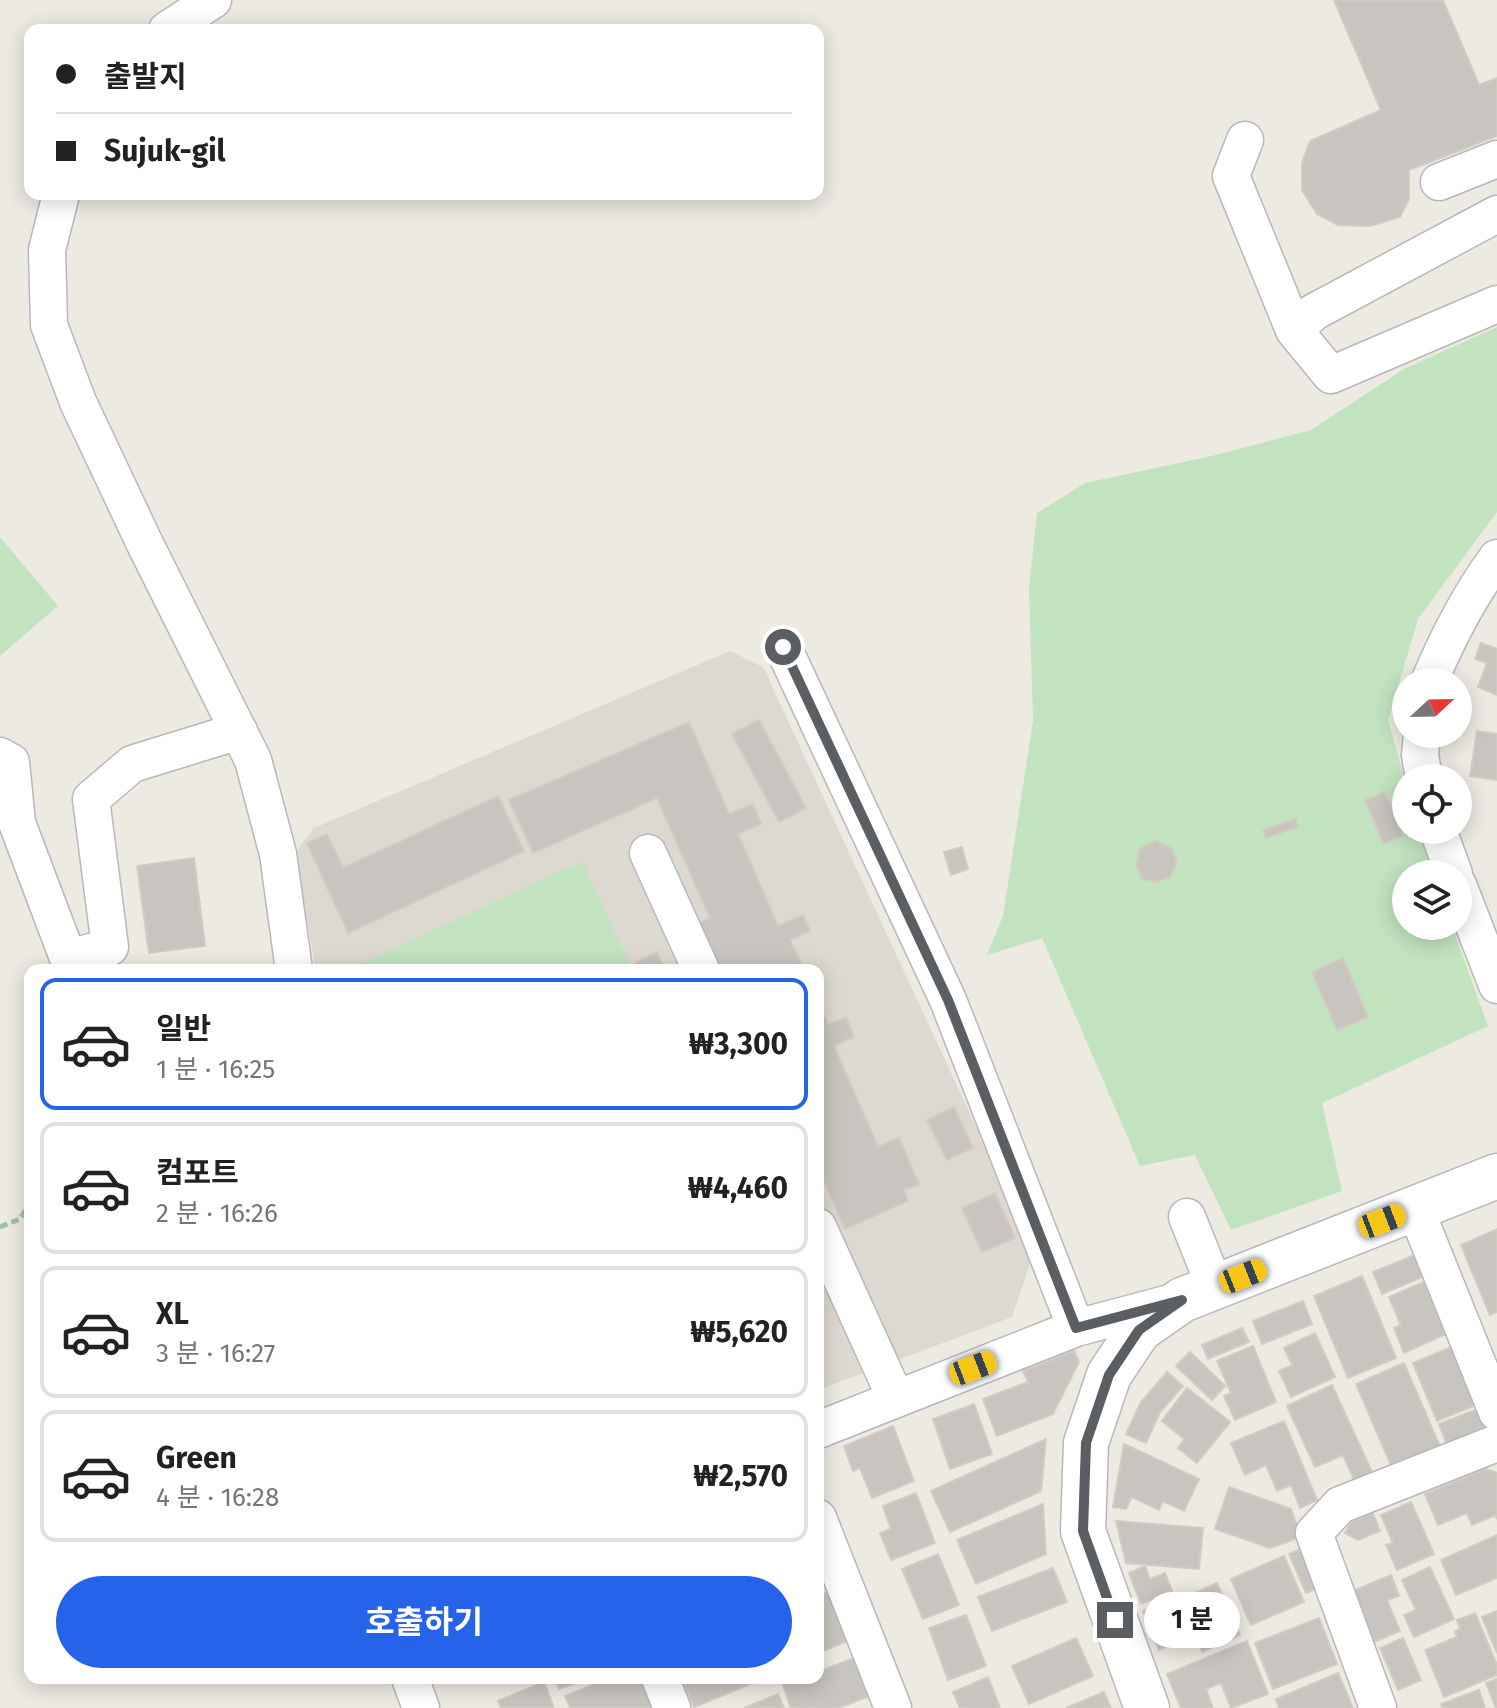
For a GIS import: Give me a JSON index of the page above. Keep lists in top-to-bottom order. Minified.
{"north":"right","page":{"banner":["출발지","Sujuk-gil"],"list":[{"name":"일반","note":"1 분 · 16:25","value":"₩3,300"},{"name":"컴포트","note":"2 분 · 16:26","value":"₩4,460"},{"name":"XL","note":"3 분 · 16:27","value":"₩5,620"},{"name":"Green","note":"4 분 · 16:28","value":"₩2,570"}],"buttons":"호출하기","bubble":"1 분"}}
